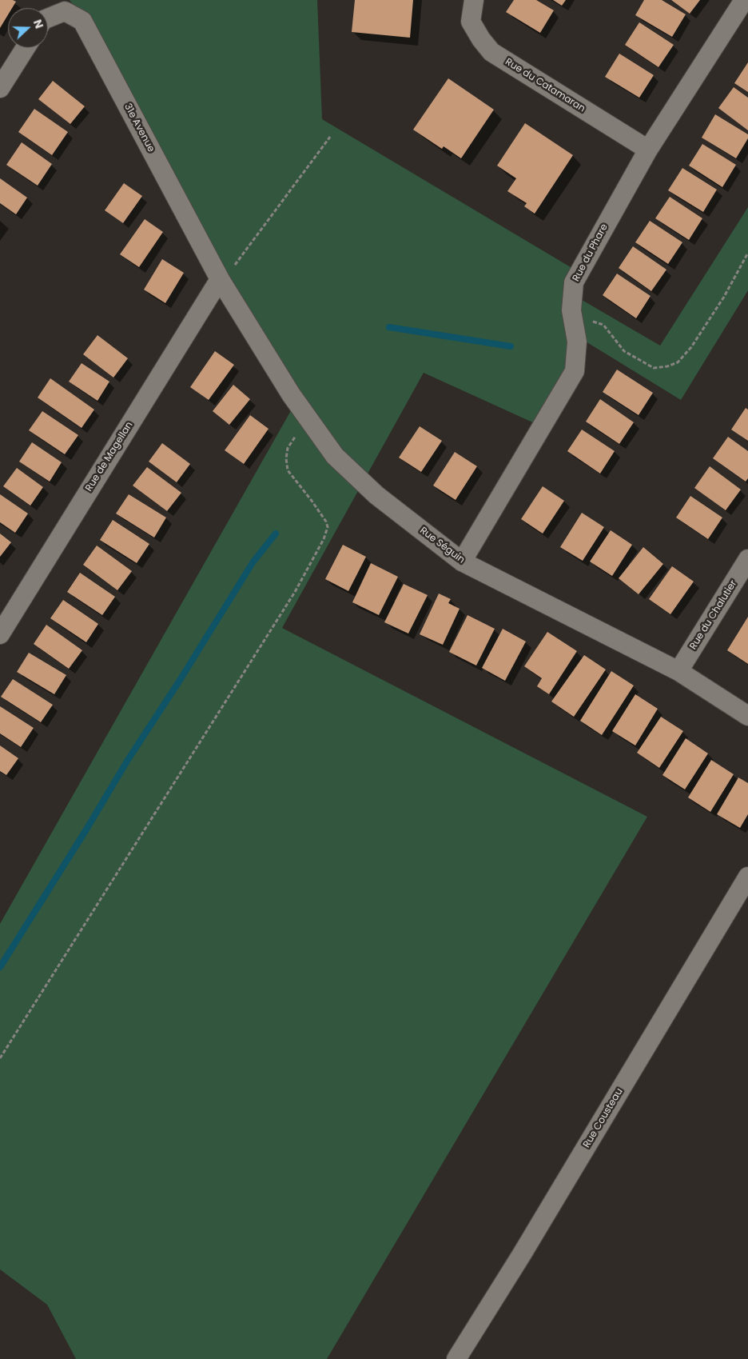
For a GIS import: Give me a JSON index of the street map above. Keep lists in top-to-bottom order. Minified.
{"streets":{"street":["Rue du Catamaran","31e Avenue","Rue du Phare","Rue de Magellan","Rue Séguin","Rue du Chalutier","Rue Cousteau"]},"crossings":[["Rue du Catamaran","Rue du Phare"],["31e Avenue","Rue de Magellan"],["31e Avenue","Rue Séguin"],["Rue du Phare","Rue Séguin"],["Rue de Magellan","Rue Séguin"],["Rue Séguin","Rue du Chalutier"]],"north":"right"}
